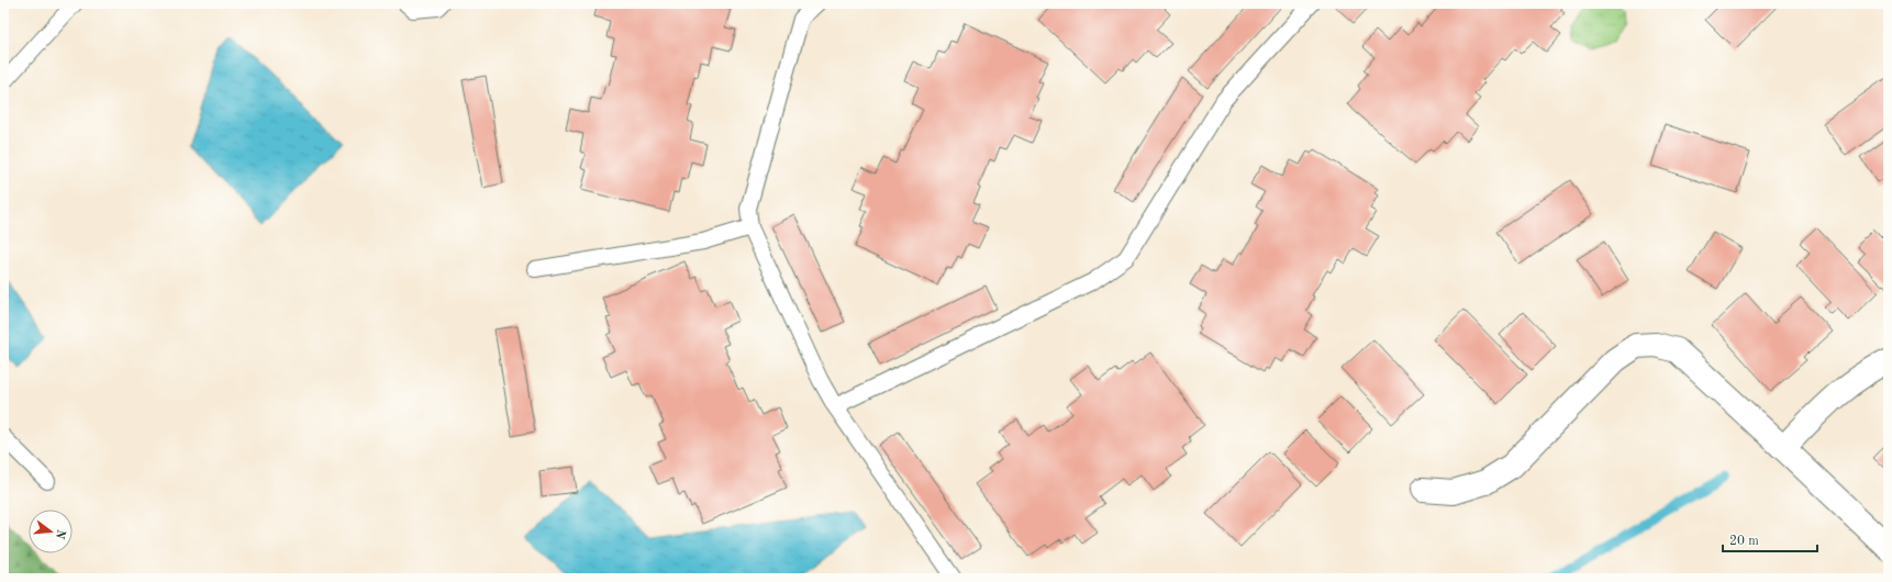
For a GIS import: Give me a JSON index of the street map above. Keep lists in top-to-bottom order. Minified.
{"scale_bar":"20 m","north":"right"}
